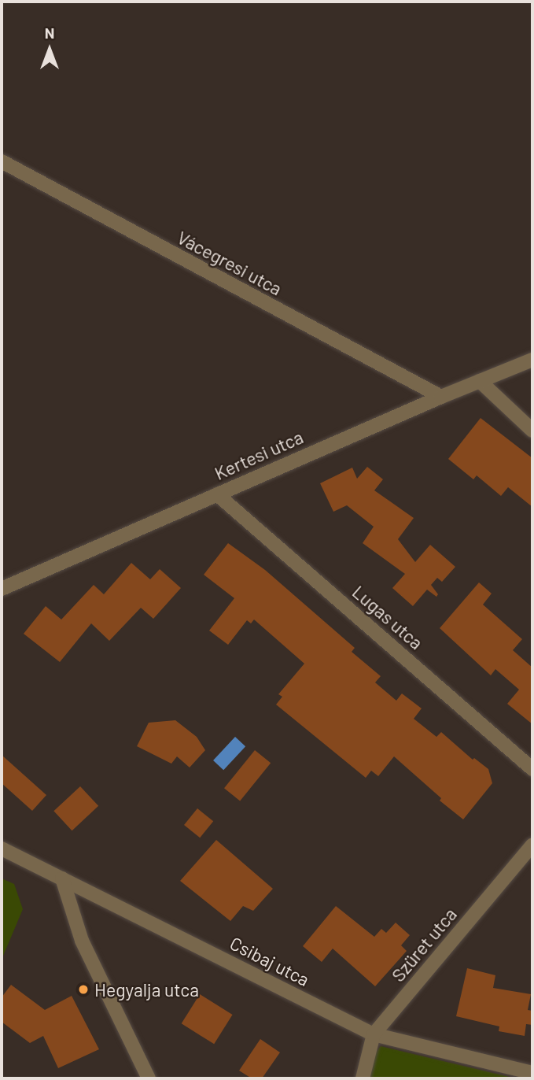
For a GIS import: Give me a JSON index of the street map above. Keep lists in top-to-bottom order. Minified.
{"streets":{"street":["Vácegresi utca","Kertesi utca","Lugas utca","Szüret utca","Csibaj utca"]},"crossings":[["Vácegresi utca","Kertesi utca"],["Kertesi utca","Lugas utca"],["Szüret utca","Csibaj utca"]],"places":["Hegyalja utca"],"north":"top"}
